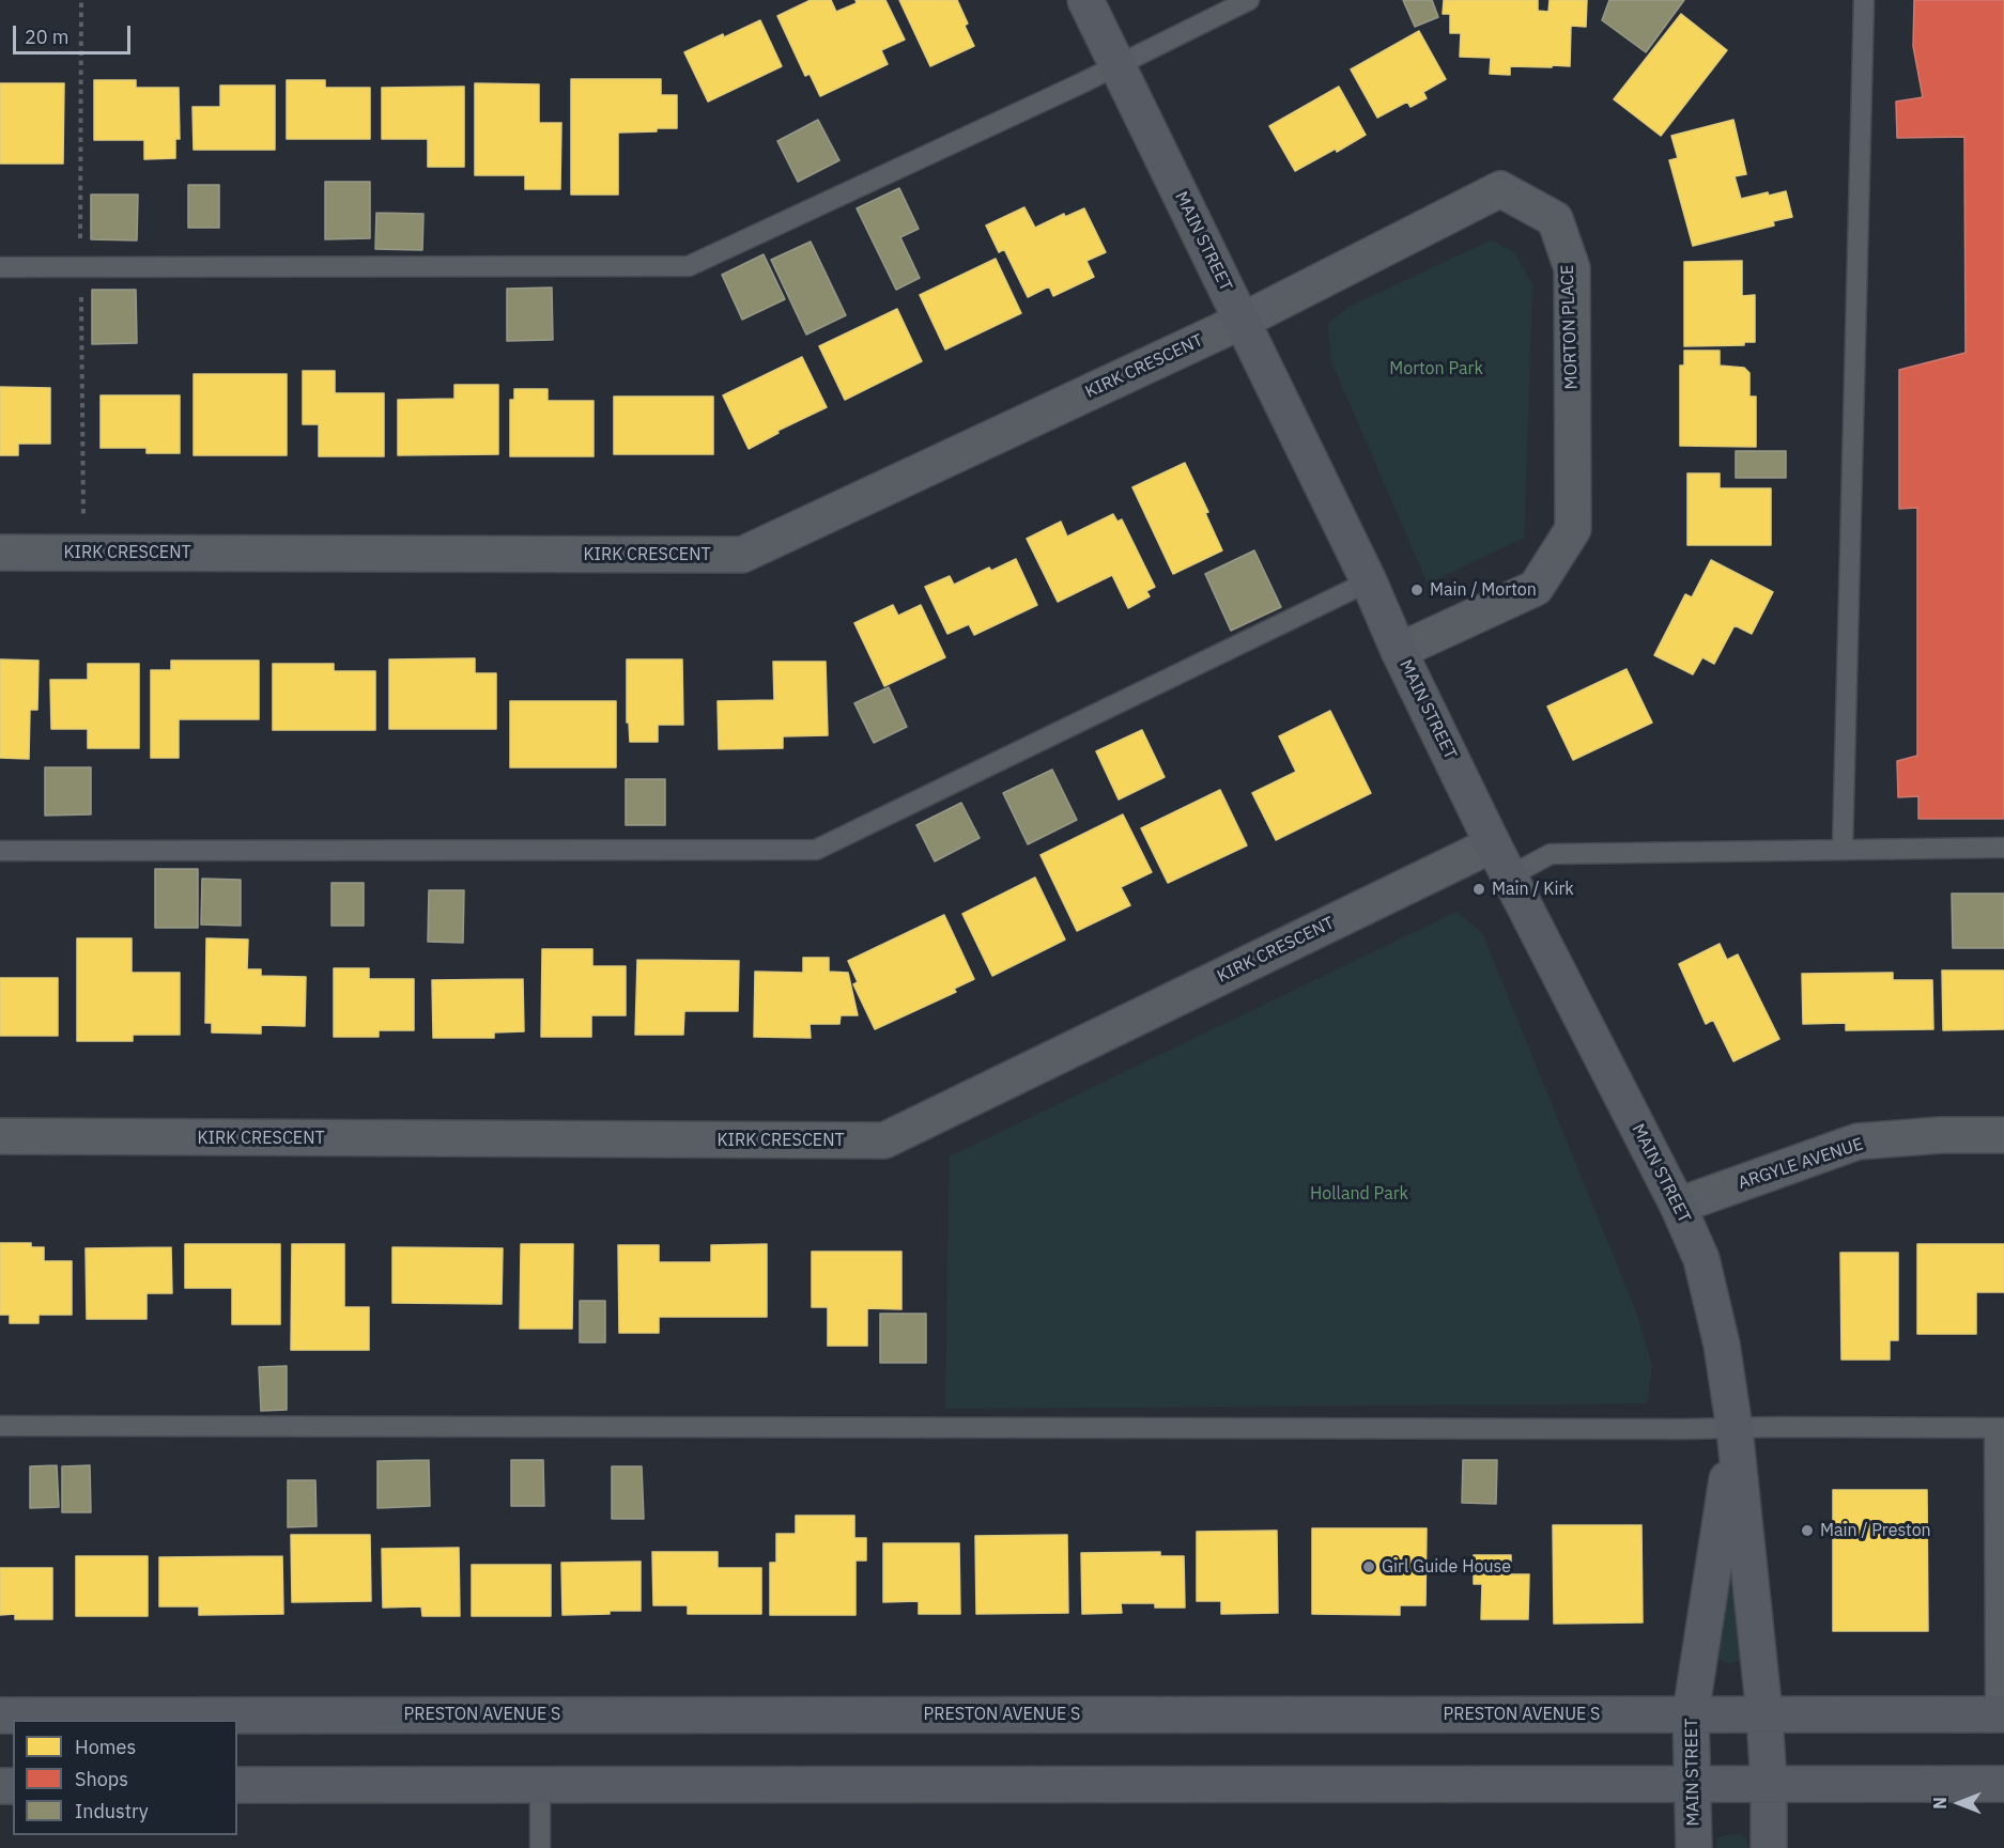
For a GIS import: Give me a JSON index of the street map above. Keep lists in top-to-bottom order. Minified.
{"streets":{"main road":["MAIN STREET","PRESTON AVENUE S"],"street":["MORTON PLACE","KIRK CRESCENT","ARGYLE AVENUE"]},"crossings":[["MAIN STREET","MORTON PLACE"],["MAIN STREET","KIRK CRESCENT"],["MAIN STREET","ARGYLE AVENUE"],["MAIN STREET","PRESTON AVENUE S"],["MORTON PLACE","KIRK CRESCENT"]],"parks":["Morton Park","Holland Park"],"places":["Main / Morton","Main / Kirk","Main / Preston","Girl Guide House"],"legend":["Homes","Shops","Industry"],"scale_bar":"20 m","north":"left"}
